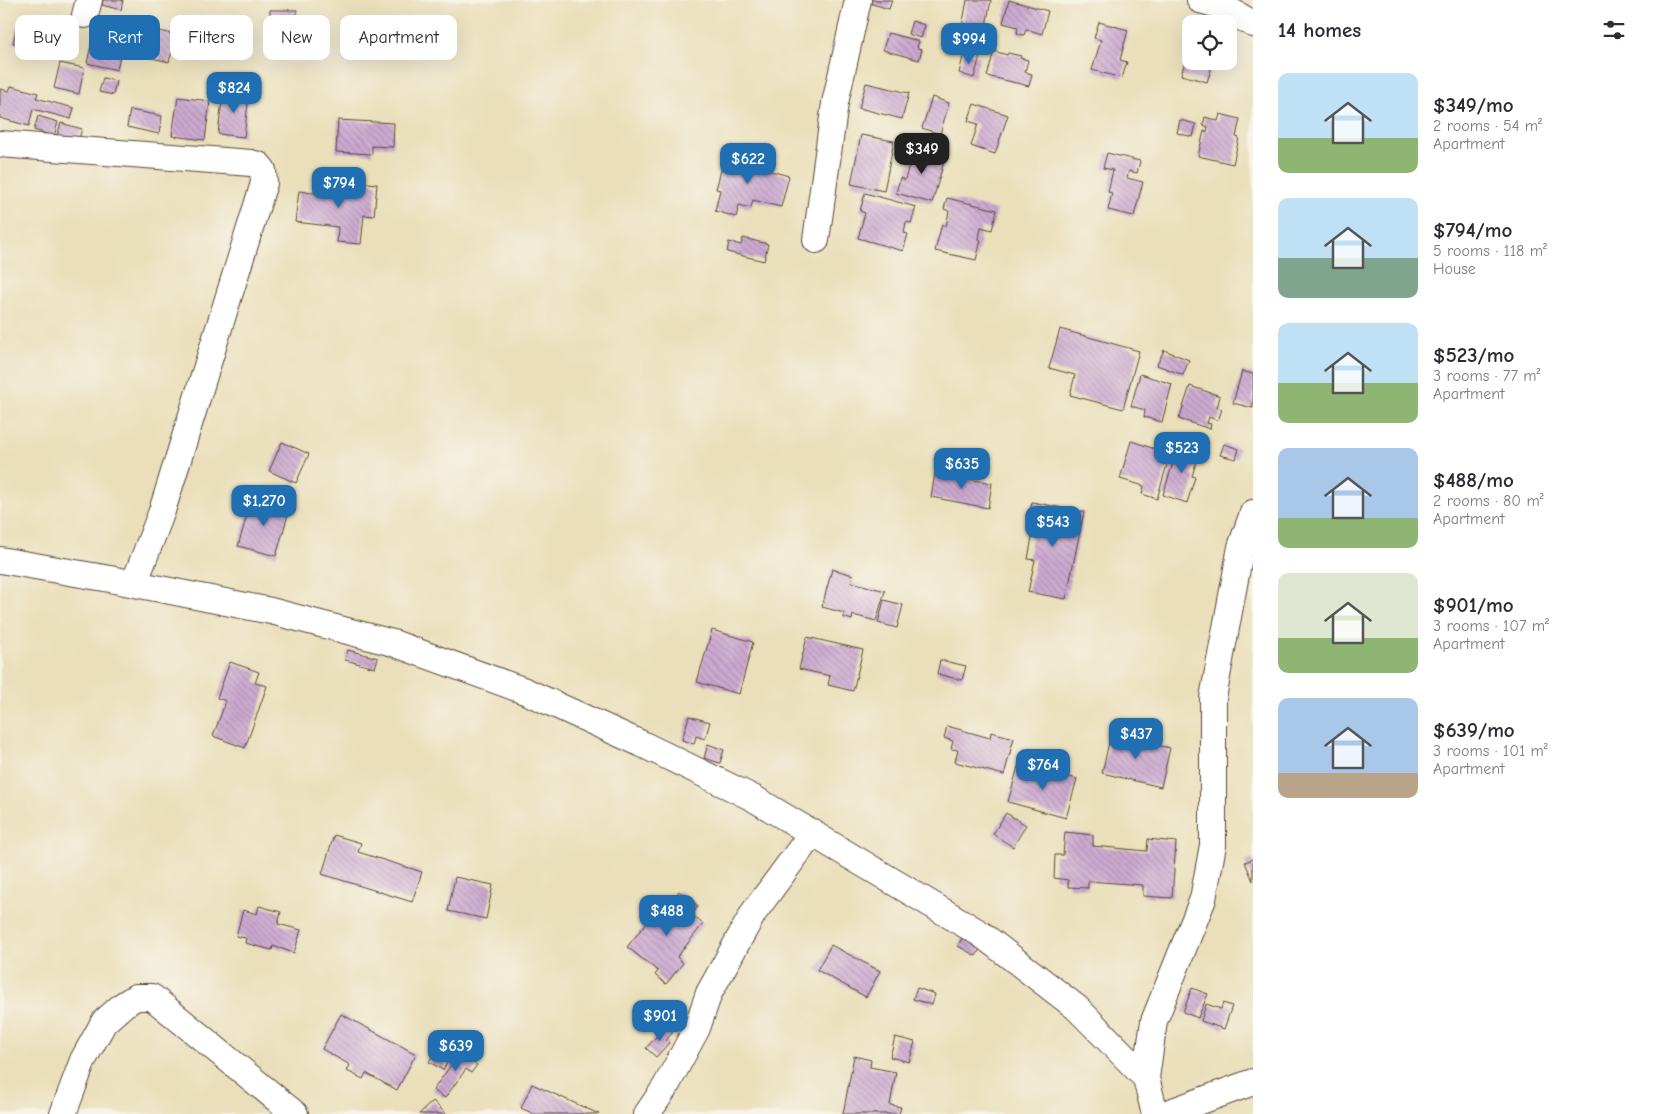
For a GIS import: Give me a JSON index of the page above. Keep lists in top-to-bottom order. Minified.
{"page":{"heading":"14 homes","chip":["Buy","Rent","Filters","New","Apartment"],"price":["$994","$824","$349","$622","$794","$523","$635","$1,270","$543","$437","$764","$488","$901","$639"],"list":[{"name":"$349/mo","note":"2 rooms · 54 m² · Apartment"},{"name":"$794/mo","note":"5 rooms · 118 m² · House"},{"name":"$523/mo","note":"3 rooms · 77 m² · Apartment"},{"name":"$488/mo","note":"2 rooms · 80 m² · Apartment"},{"name":"$901/mo","note":"3 rooms · 107 m² · Apartment"},{"name":"$639/mo","note":"3 rooms · 101 m² · Apartment"}]}}
